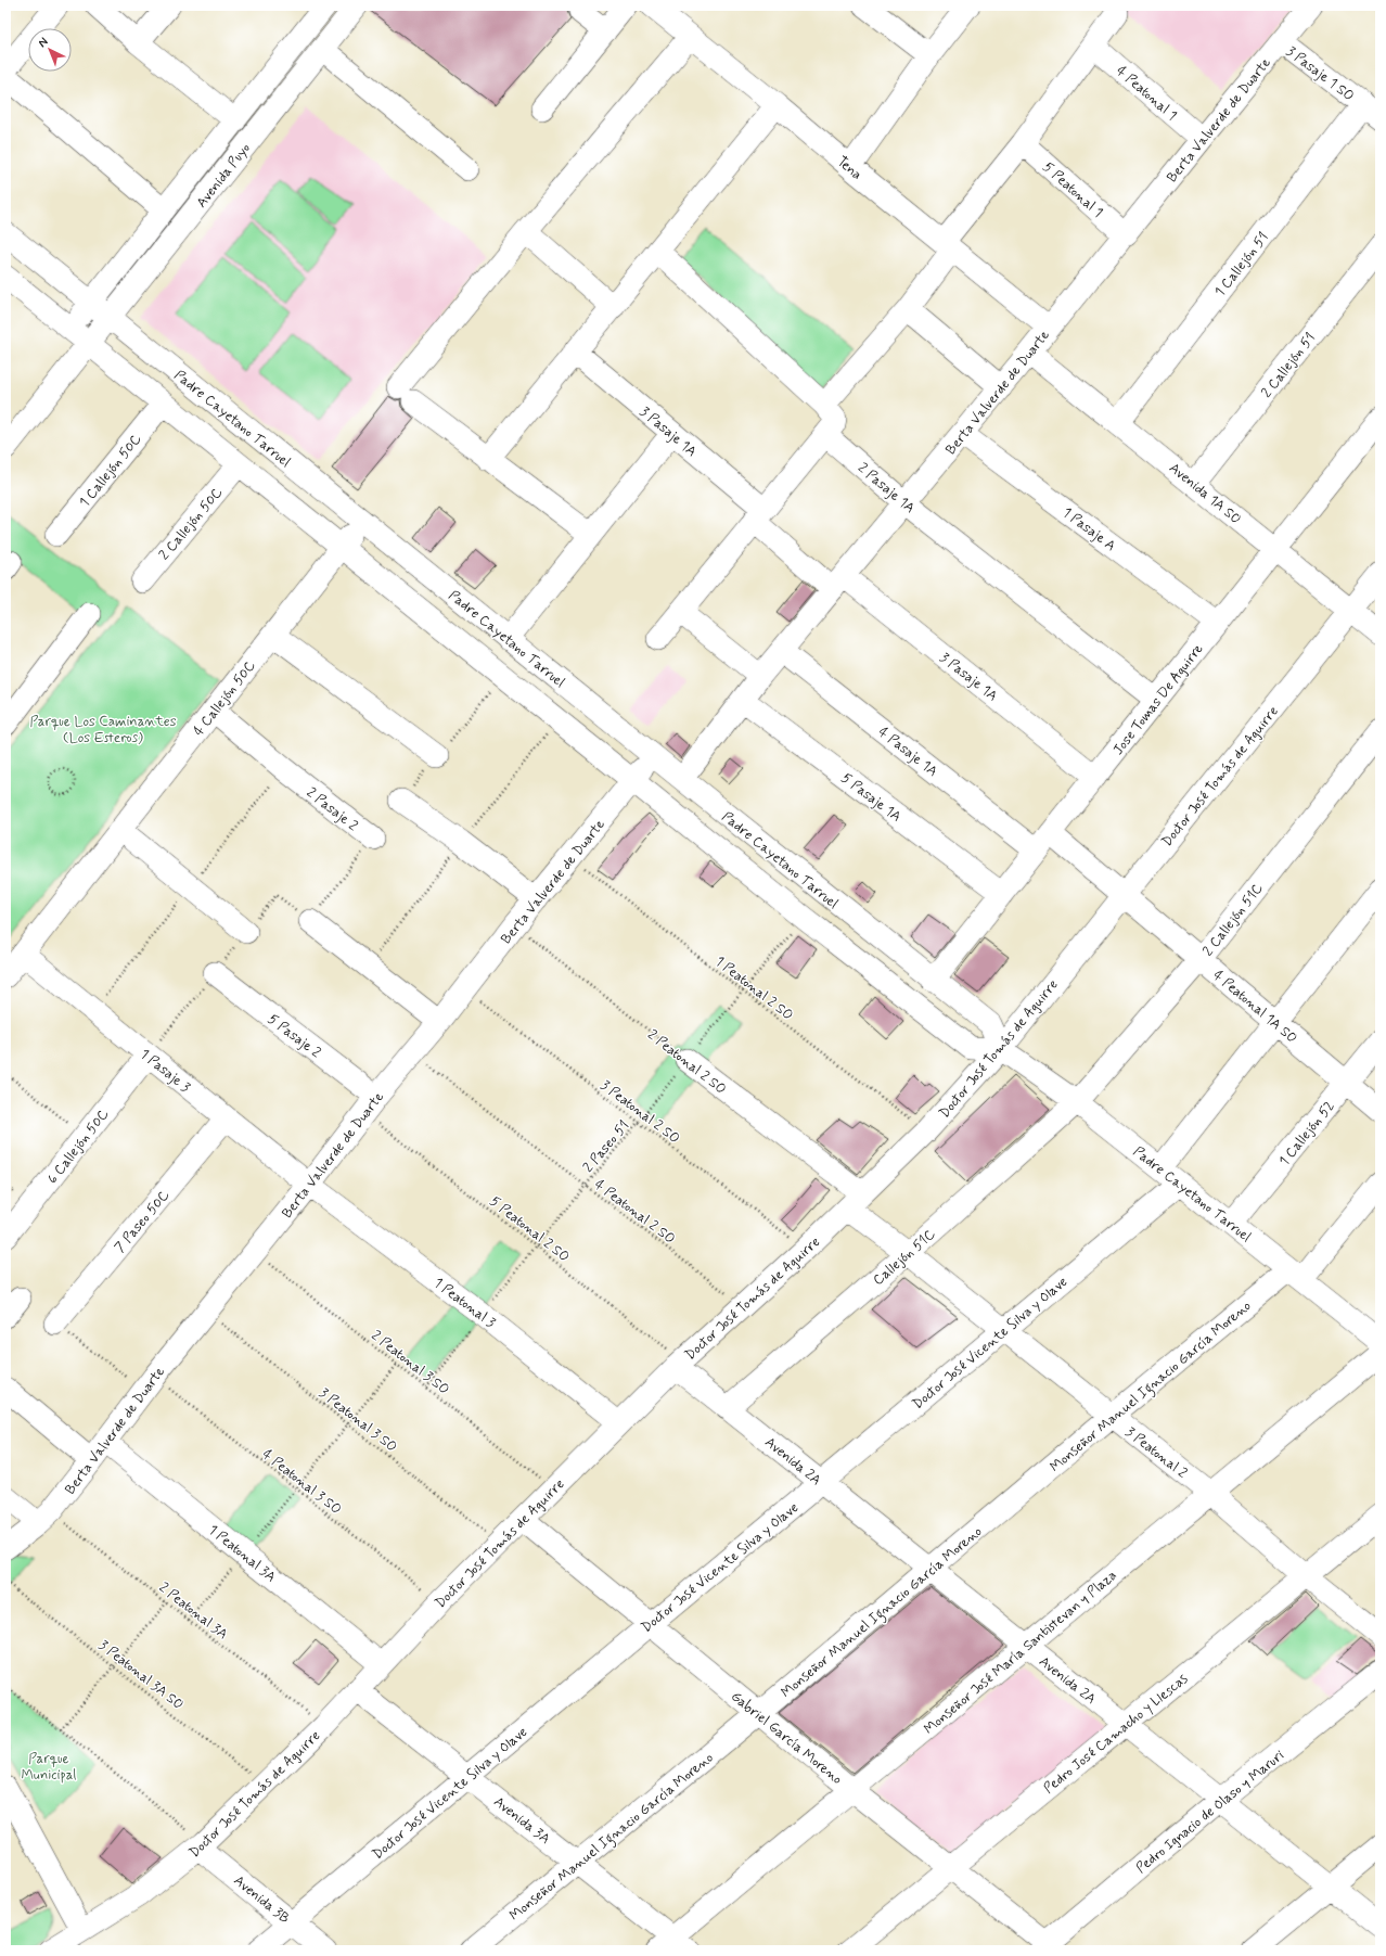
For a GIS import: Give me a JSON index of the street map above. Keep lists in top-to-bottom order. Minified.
{"streets":{"street":["3 Pasaje 1 SO","4 Peatonal 1","Berta Valverde de Duarte","Tena","Avenida Puyo","5 Peatonal 1","1 Callejón 51","2 Callejón 51","Padre Cayetano Tarruel","3 Pasaje 1A","1 Callejón 50C","2 Pasaje 1A","Avenida 1A SO","2 Callejón 50C","1 Pasaje A","4 Callejón 50C","Jose Tomas De Aguirre","4 Pasaje 1A","Doctor José Tomás de Aguirre","5 Pasaje 1A","2 Pasaje 2","2 Callejón 51C","4 Peatonal 1A SO","5 Pasaje 2","2 Peatonal 2 SO","1 Pasaje 3","1 Callejón 52","6 Callejón 50C","7 Paseo 50C","Callejón 51C","1 Peatonal 3","Doctor José Vicente Silva y Olave","Monseñor Manuel Ignacio García Moreno","3 Peatonal 2","Avenida 2A","1 Peatonal 3A","Monseñor José María Santistevan y Plaza","Pedro José Camacho y Llescas","Gabriel García Moreno","Pedro Ignacio de Olaso y Maruri","Avenida 3A","Avenida 3B"],"path":["1 Peatonal 2 SO","3 Peatonal 2 SO","2 Paseo 51","4 Peatonal 2 SO","5 Peatonal 2 SO","2 Peatonal 3 SO","3 Peatonal 3 SO","4 Peatonal 3 SO","2 Peatonal 3A","3 Peatonal 3A SO"]},"crossings":[["3 Pasaje 1 SO","Berta Valverde de Duarte"],["3 Pasaje 1 SO","1 Callejón 51"],["4 Peatonal 1","Berta Valverde de Duarte"],["Berta Valverde de Duarte","Tena"],["Berta Valverde de Duarte","5 Peatonal 1"],["Berta Valverde de Duarte","Padre Cayetano Tarruel"],["Berta Valverde de Duarte","3 Pasaje 1A"],["Berta Valverde de Duarte","2 Pasaje 1A"],["Berta Valverde de Duarte","Avenida 1A SO"],["Berta Valverde de Duarte","1 Pasaje A"],["Berta Valverde de Duarte","4 Pasaje 1A"],["Berta Valverde de Duarte","5 Pasaje 1A"],["Berta Valverde de Duarte","1 Peatonal 2 SO"],["Berta Valverde de Duarte","5 Pasaje 2"],["Berta Valverde de Duarte","2 Peatonal 2 SO"],["Berta Valverde de Duarte","1 Pasaje 3"],["Berta Valverde de Duarte","3 Peatonal 2 SO"],["Berta Valverde de Duarte","4 Peatonal 2 SO"],["Berta Valverde de Duarte","5 Peatonal 2 SO"],["Berta Valverde de Duarte","1 Peatonal 3"],["Berta Valverde de Duarte","2 Peatonal 3 SO"],["Berta Valverde de Duarte","3 Peatonal 3 SO"],["Berta Valverde de Duarte","4 Peatonal 3 SO"],["Berta Valverde de Duarte","1 Peatonal 3A"],["Berta Valverde de Duarte","2 Peatonal 3A"],["Avenida Puyo","Padre Cayetano Tarruel"],["1 Callejón 51","Avenida 1A SO"],["2 Callejón 51","Avenida 1A SO"],["Padre Cayetano Tarruel","4 Callejón 50C"],["Padre Cayetano Tarruel","Jose Tomas De Aguirre"],["Padre Cayetano Tarruel","Doctor José Tomás de Aguirre"],["Padre Cayetano Tarruel","2 Callejón 51C"],["Padre Cayetano Tarruel","1 Callejón 52"],["Padre Cayetano Tarruel","Callejón 51C"],["Padre Cayetano Tarruel","Doctor José Vicente Silva y Olave"],["Padre Cayetano Tarruel","Monseñor Manuel Ignacio García Moreno"],["Padre Cayetano Tarruel","Monseñor José María Santistevan y Plaza"],["3 Pasaje 1A","Jose Tomas De Aguirre"],["2 Pasaje 1A","Jose Tomas De Aguirre"],["Avenida 1A SO","Jose Tomas De Aguirre"],["Avenida 1A SO","Doctor José Tomás de Aguirre"],["1 Pasaje A","Jose Tomas De Aguirre"],["4 Callejón 50C","2 Pasaje 2"],["4 Callejón 50C","1 Pasaje 3"],["Jose Tomas De Aguirre","4 Pasaje 1A"],["Jose Tomas De Aguirre","5 Pasaje 1A"],["Jose Tomas De Aguirre","4 Peatonal 1A SO"],["Doctor José Tomás de Aguirre","1 Peatonal 2 SO"],["Doctor José Tomás de Aguirre","4 Peatonal 1A SO"],["Doctor José Tomás de Aguirre","2 Peatonal 2 SO"],["Doctor José Tomás de Aguirre","3 Peatonal 2 SO"],["Doctor José Tomás de Aguirre","4 Peatonal 2 SO"],["Doctor José Tomás de Aguirre","5 Peatonal 2 SO"],["Doctor José Tomás de Aguirre","1 Peatonal 3"],["Doctor José Tomás de Aguirre","2 Peatonal 3 SO"],["Doctor José Tomás de Aguirre","3 Peatonal 3 SO"],["Doctor José Tomás de Aguirre","3 Peatonal 2"],["Doctor José Tomás de Aguirre","Avenida 2A"],["Doctor José Tomás de Aguirre","4 Peatonal 3 SO"],["Doctor José Tomás de Aguirre","1 Peatonal 3A"],["Doctor José Tomás de Aguirre","2 Peatonal 3A"],["Doctor José Tomás de Aguirre","3 Peatonal 3A SO"],["Doctor José Tomás de Aguirre","Gabriel García Moreno"],["Doctor José Tomás de Aguirre","Avenida 3A"],["Doctor José Tomás de Aguirre","Avenida 3B"],["2 Callejón 51C","4 Peatonal 1A SO"],["2 Callejón 51C","Callejón 51C"],["1 Peatonal 2 SO","2 Paseo 51"],["4 Peatonal 1A SO","1 Callejón 52"],["5 Pasaje 2","5 Peatonal 2 SO"],["2 Peatonal 2 SO","2 Paseo 51"],["2 Peatonal 2 SO","3 Peatonal 2"],["1 Pasaje 3","6 Callejón 50C"],["1 Pasaje 3","7 Paseo 50C"],["1 Pasaje 3","1 Peatonal 3"],["3 Peatonal 2 SO","2 Paseo 51"],["2 Paseo 51","4 Peatonal 2 SO"],["2 Paseo 51","5 Peatonal 2 SO"],["2 Paseo 51","1 Peatonal 3"],["2 Paseo 51","2 Peatonal 3 SO"],["7 Paseo 50C","4 Peatonal 3 SO"],["5 Peatonal 2 SO","Avenida 2A"],["Callejón 51C","3 Peatonal 2"],["Callejón 51C","Avenida 2A"],["Doctor José Vicente Silva y Olave","3 Peatonal 2"],["Doctor José Vicente Silva y Olave","Avenida 2A"],["Doctor José Vicente Silva y Olave","Gabriel García Moreno"],["Doctor José Vicente Silva y Olave","Avenida 3A"],["Doctor José Vicente Silva y Olave","Avenida 3B"],["Monseñor Manuel Ignacio García Moreno","3 Peatonal 2"],["Monseñor Manuel Ignacio García Moreno","Avenida 2A"],["Monseñor Manuel Ignacio García Moreno","Gabriel García Moreno"],["Monseñor Manuel Ignacio García Moreno","Avenida 3A"],["3 Peatonal 2","Monseñor José María Santistevan y Plaza"],["3 Peatonal 2","Pedro José Camacho y Llescas"],["Avenida 2A","Monseñor José María Santistevan y Plaza"],["Avenida 2A","Pedro José Camacho y Llescas"],["Avenida 2A","Pedro Ignacio de Olaso y Maruri"],["Monseñor José María Santistevan y Plaza","Gabriel García Moreno"],["Monseñor José María Santistevan y Plaza","Avenida 3A"],["Pedro José Camacho y Llescas","Gabriel García Moreno"],["Gabriel García Moreno","Pedro Ignacio de Olaso y Maruri"]],"parks":["Parque Los Caminantes (Los Esteros)","Parque Municipal"],"north":"top left"}
